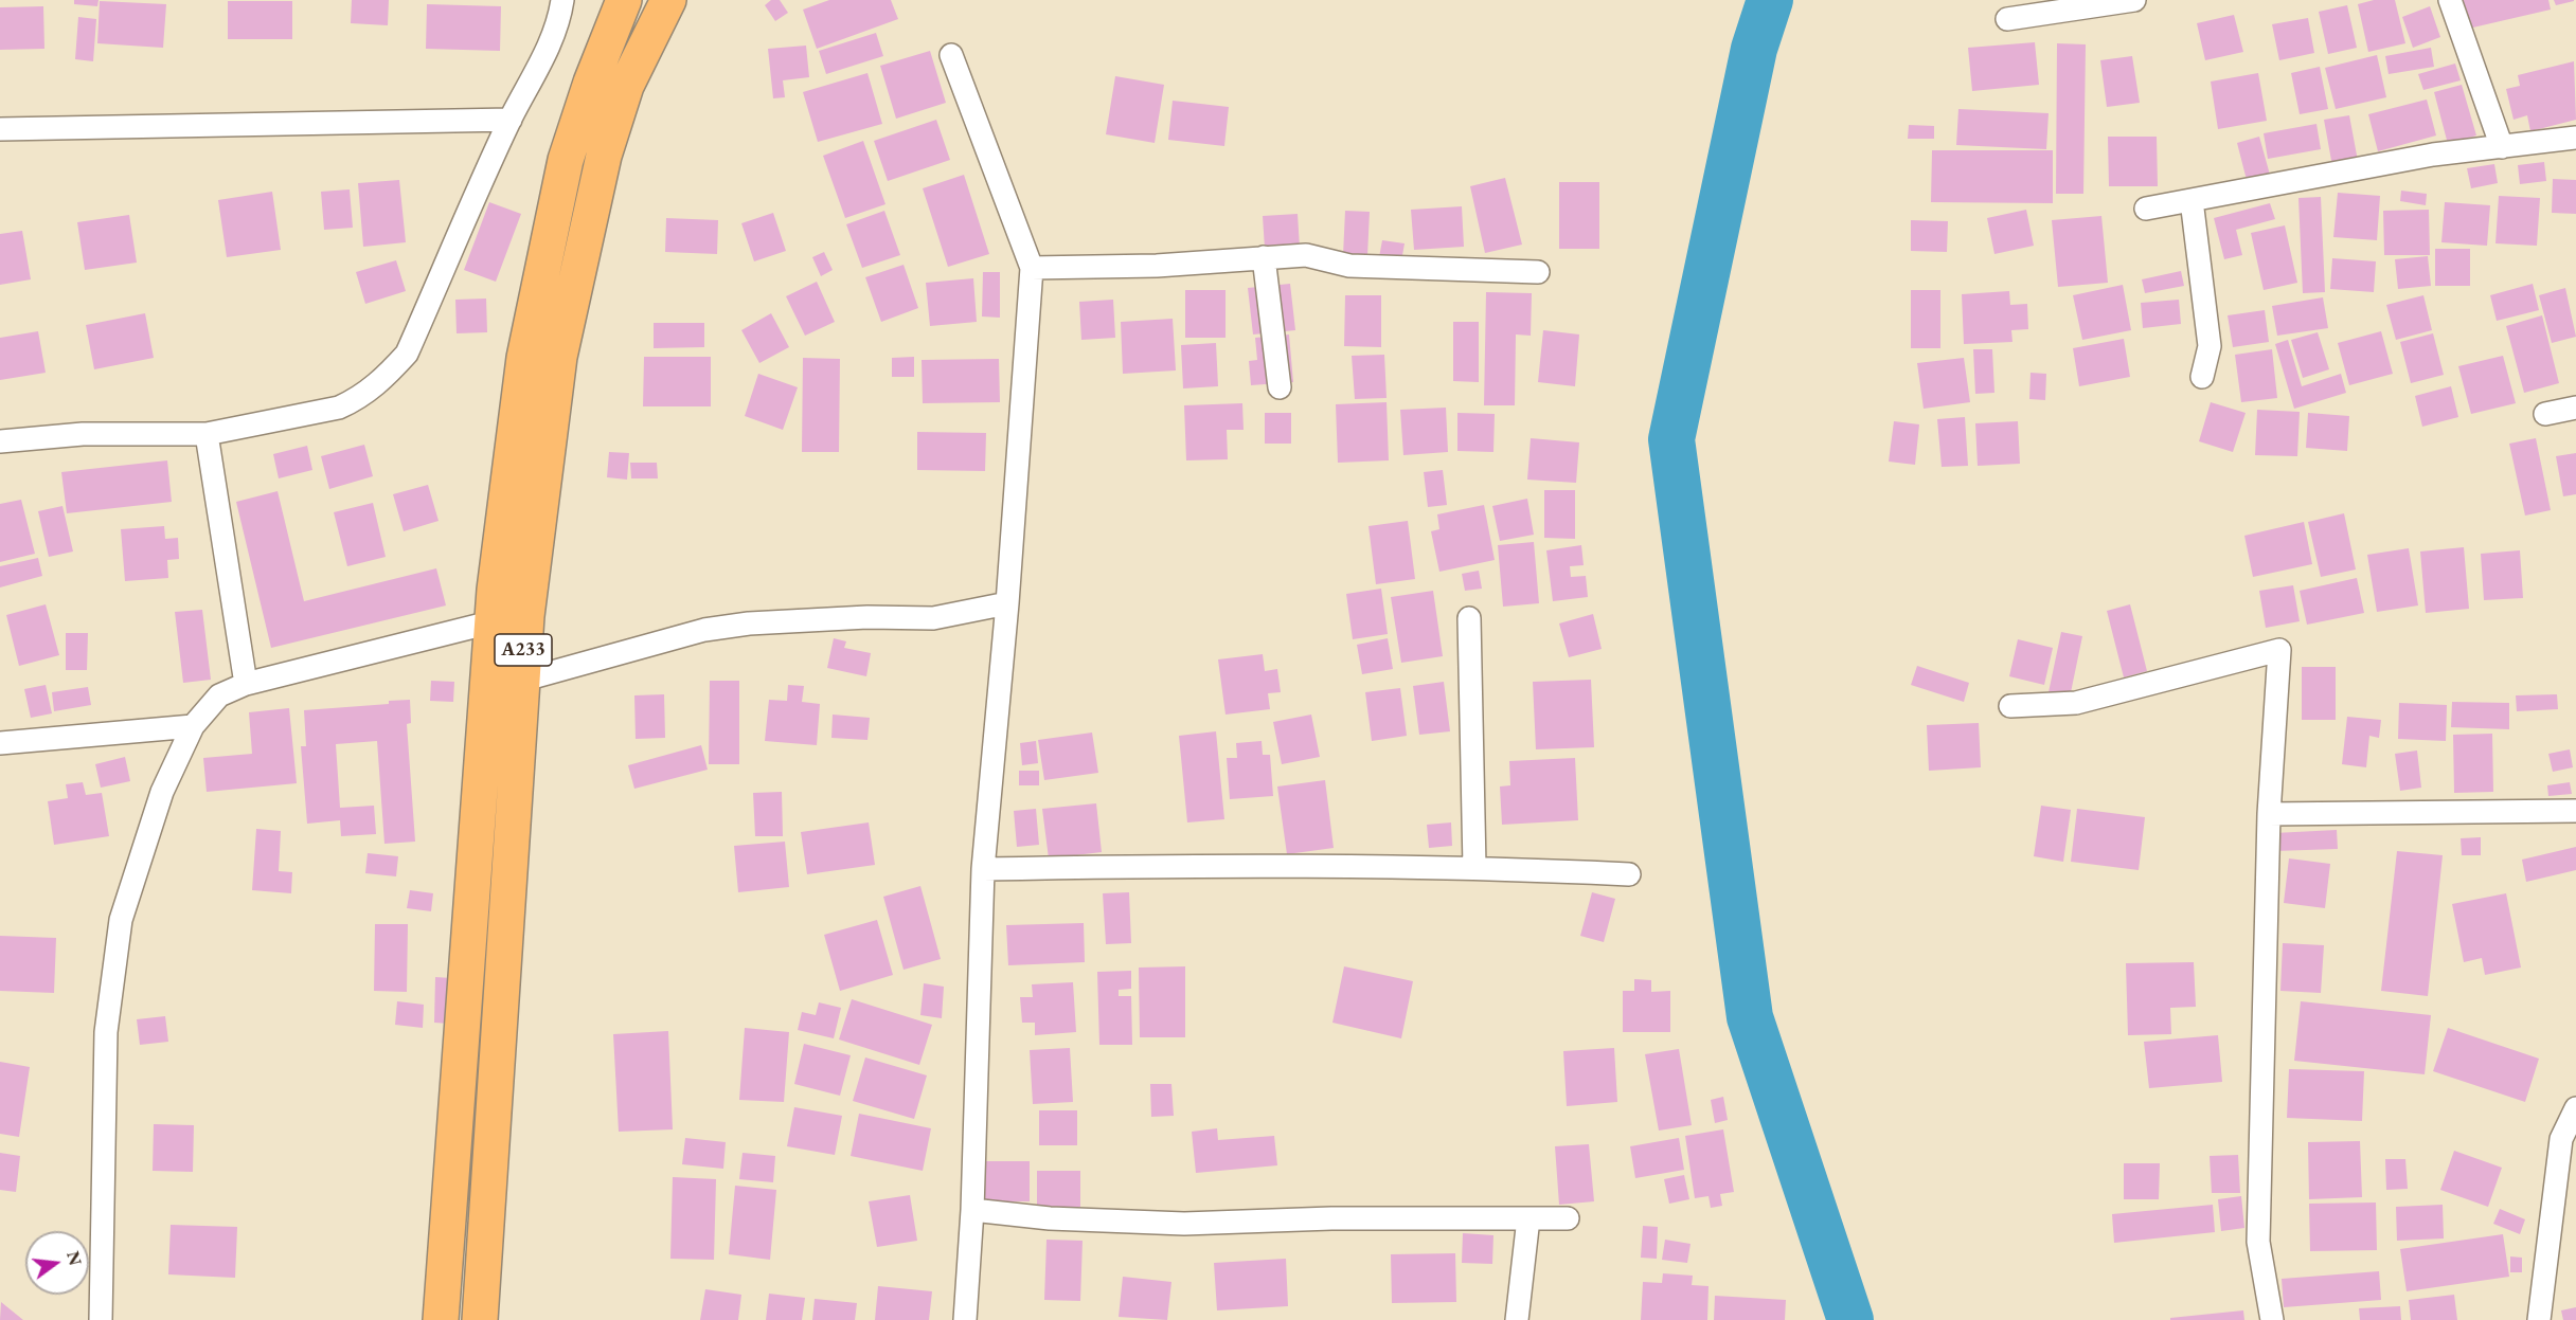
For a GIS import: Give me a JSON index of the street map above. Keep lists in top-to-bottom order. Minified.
{"streets":{"highway":["A233"]},"north":"right"}
